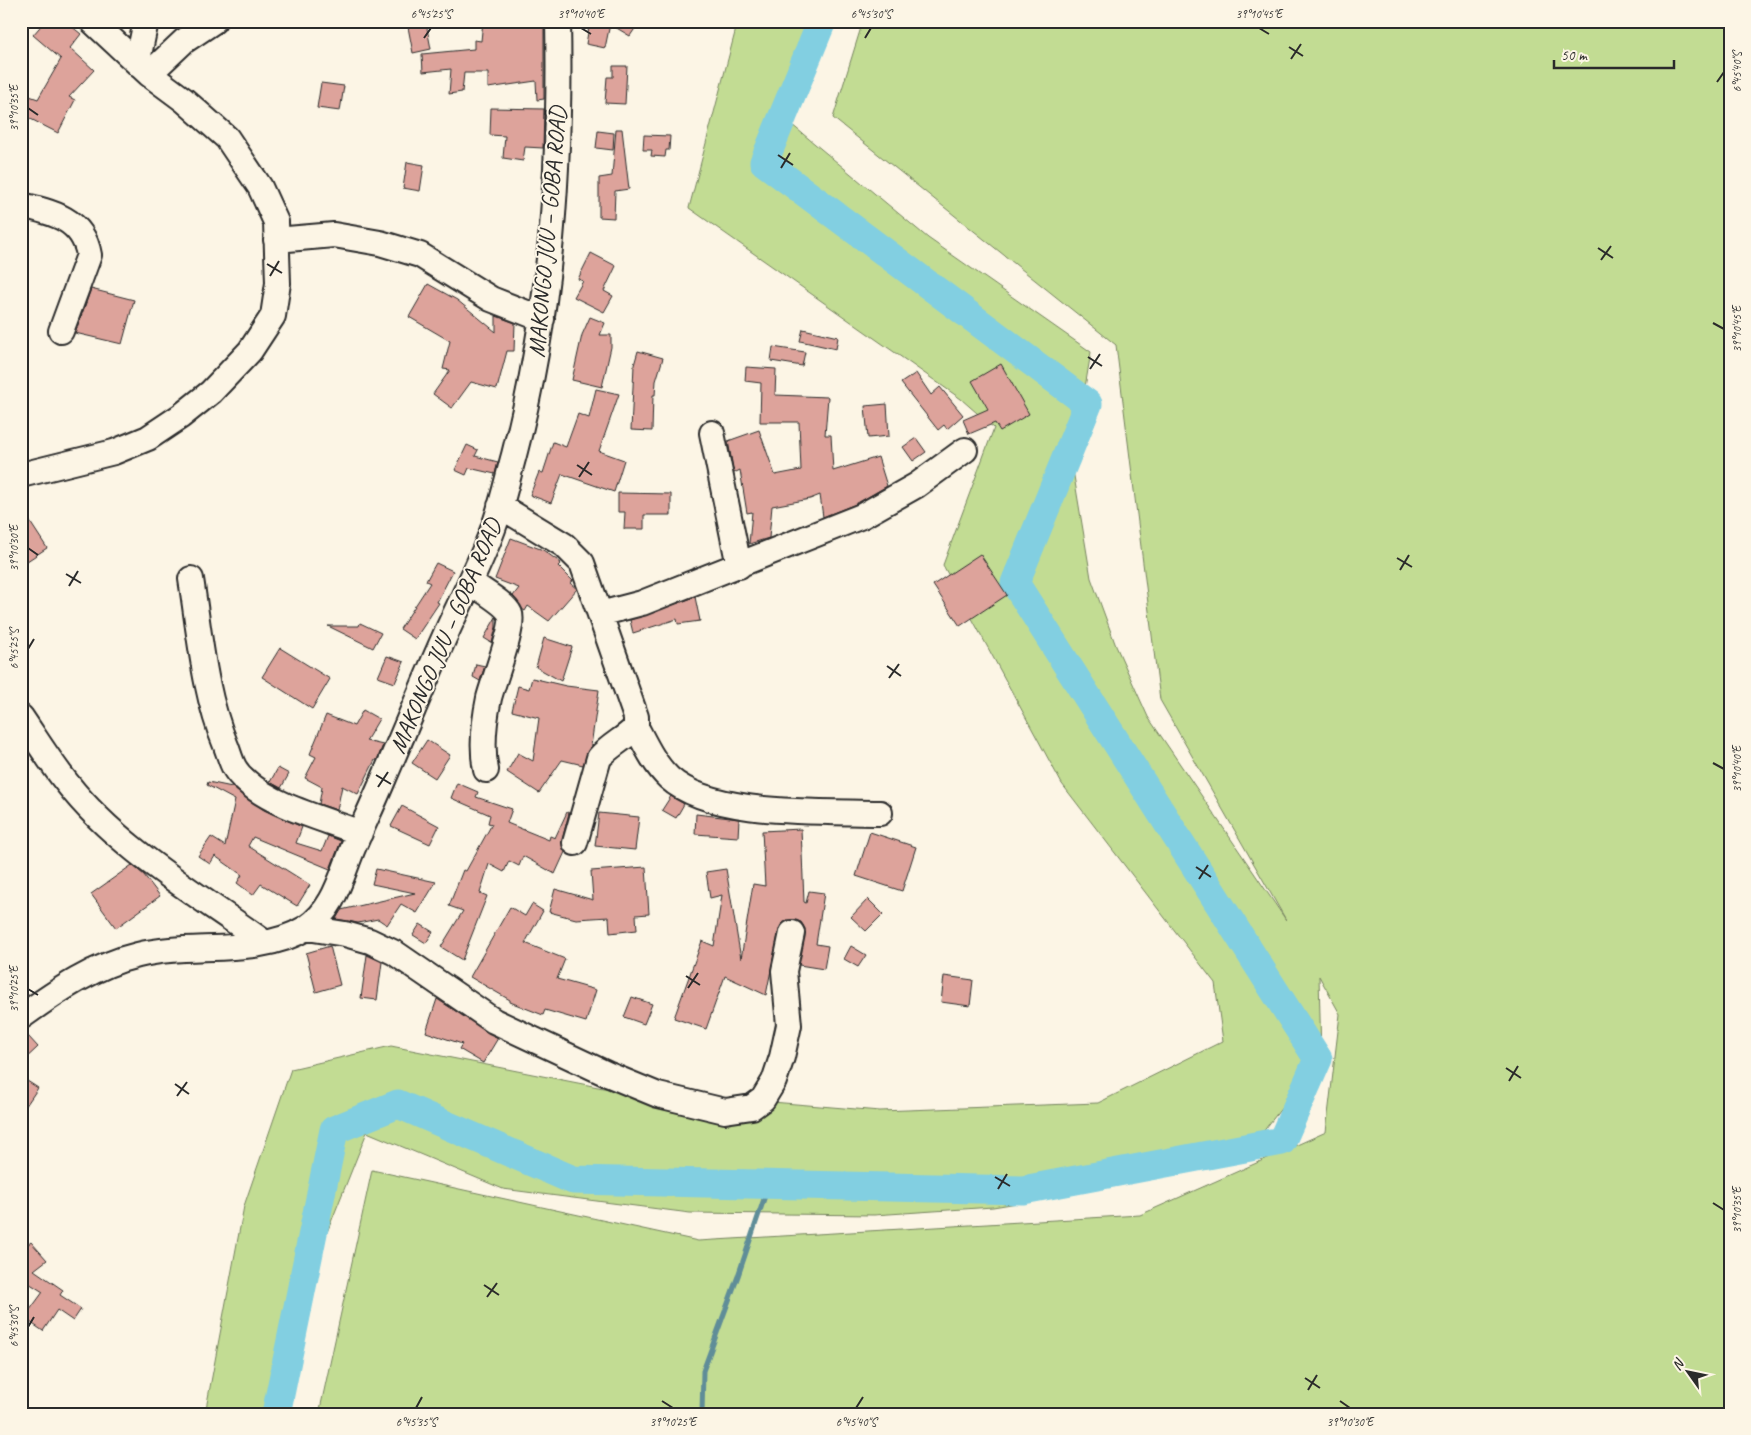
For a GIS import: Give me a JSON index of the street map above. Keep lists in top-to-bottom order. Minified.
{"streets":{"street":["MAKONGO JUU – GOBA ROAD"]},"scale_bar":"50 m","north":"top left","coordinates":["6°45'25\"S","39°10'40\"E","6°45'30\"S","39°10'45\"E","6°45'40\"S","39°10'35\"E","39°10'30\"E","39°10'25\"E","6°45'35\"S"]}
